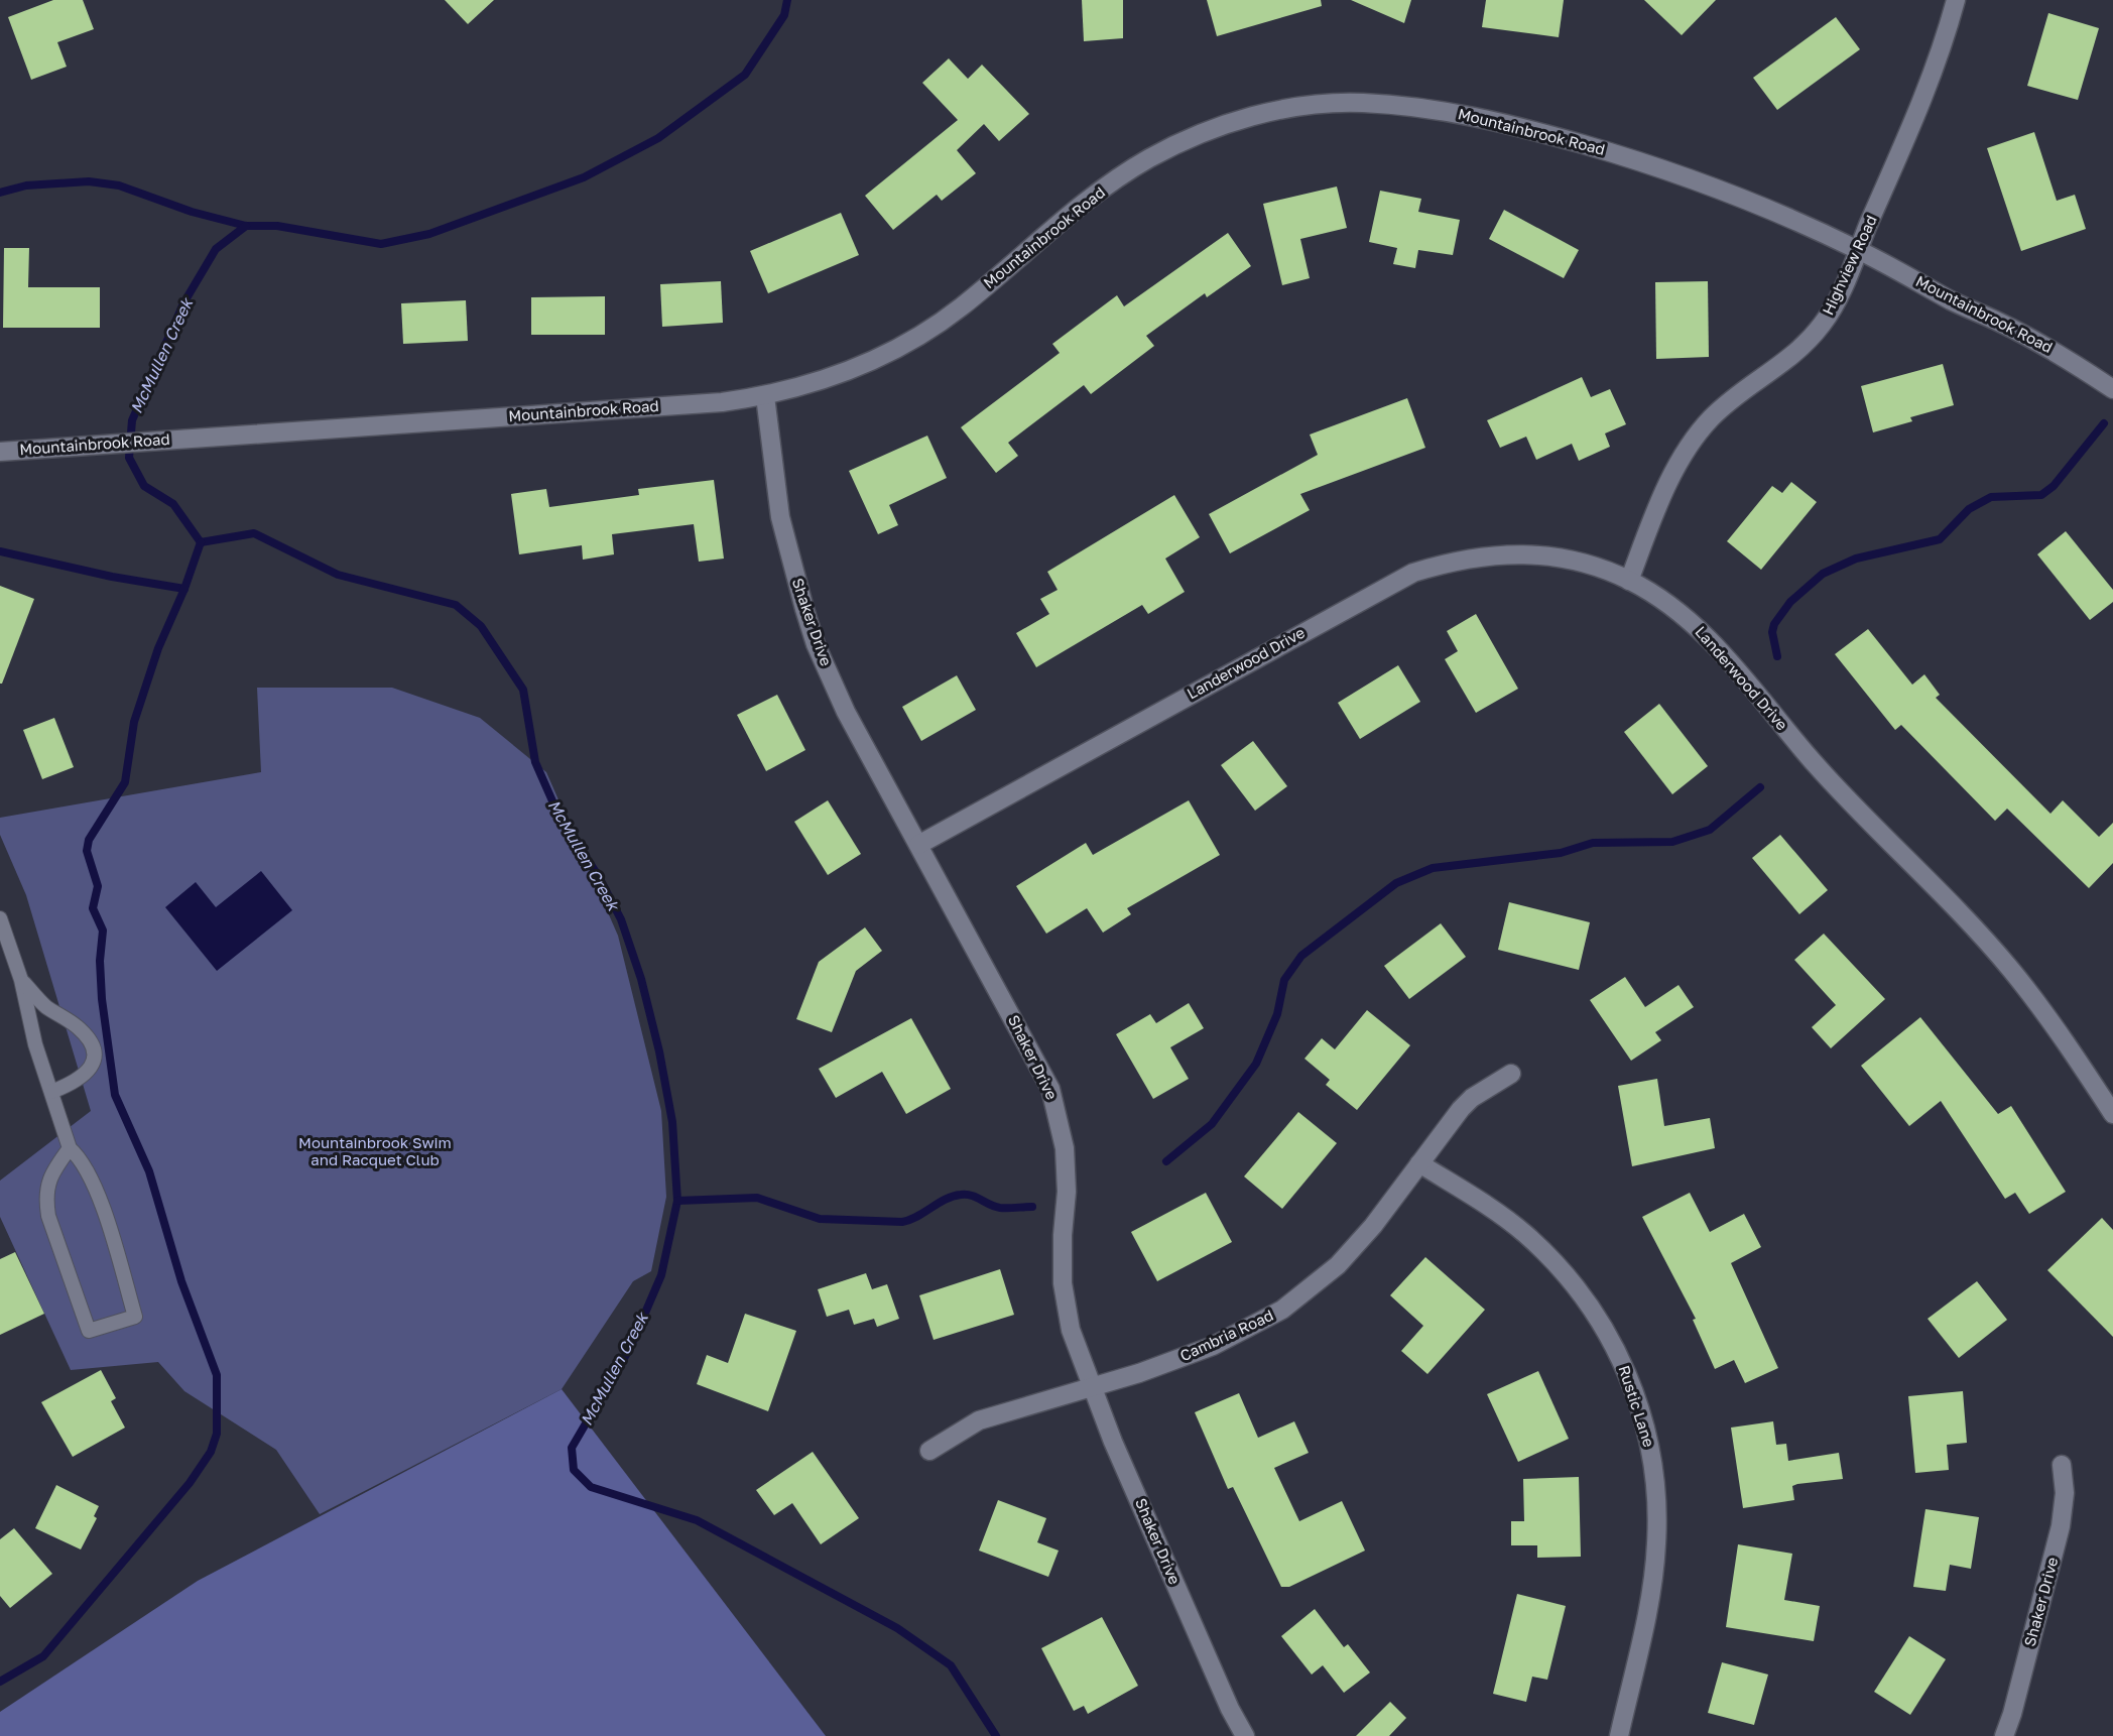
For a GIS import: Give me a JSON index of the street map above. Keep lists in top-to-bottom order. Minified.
{"streets":{"street":["Mountainbrook Road","Highview Road","Shaker Drive","Landerwood Drive","Cambria Road","Rustic Lane"]},"crossings":[["Mountainbrook Road","Highview Road"],["Mountainbrook Road","Shaker Drive"],["Highview Road","Landerwood Drive"],["Shaker Drive","Landerwood Drive"],["Shaker Drive","Cambria Road"],["Cambria Road","Rustic Lane"]],"water":["McMullen Creek"],"parks":["Mountainbrook Swim and Racquet Club"]}
